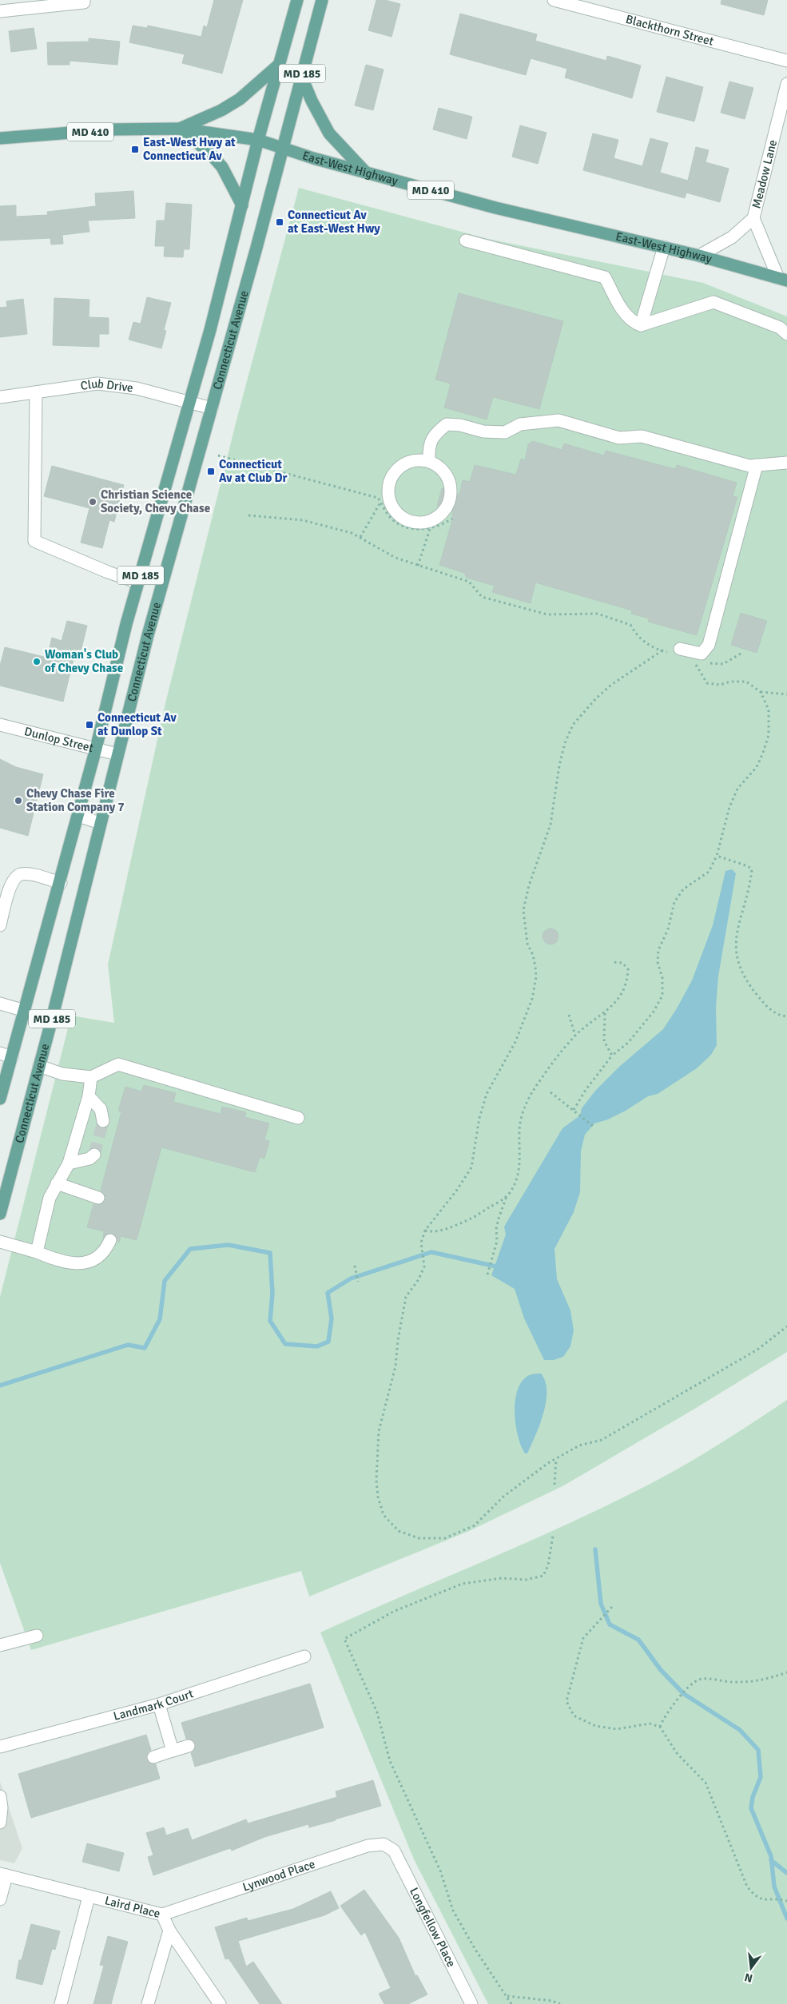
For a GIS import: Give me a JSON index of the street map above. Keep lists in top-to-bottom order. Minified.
{"streets":{"main road":["MD 185","MD 410","East-West Highway","Connecticut Avenue"],"street":["Blackthorn Street","Meadow Lane","Club Drive","Dunlop Street","Landmark Court","Lynwood Place","Laird Place","Longfellow Place"]},"crossings":[["East-West Highway","Meadow Lane"],["East-West Highway","Connecticut Avenue"],["Connecticut Avenue","Club Drive"],["Connecticut Avenue","Dunlop Street"],["Lynwood Place","Laird Place"],["Lynwood Place","Longfellow Place"]],"places":{"transit":["East-West Hwy at Connecticut Av","Connecticut Av at East-West Hwy","Connecticut Av at Club Dr","Connecticut Av at Dunlop St"],"other":["Christian Science Society, Chevy Chase","Woman's Club of Chevy Chase","Chevy Chase Fire Station Company 7"]},"north":"bottom"}
